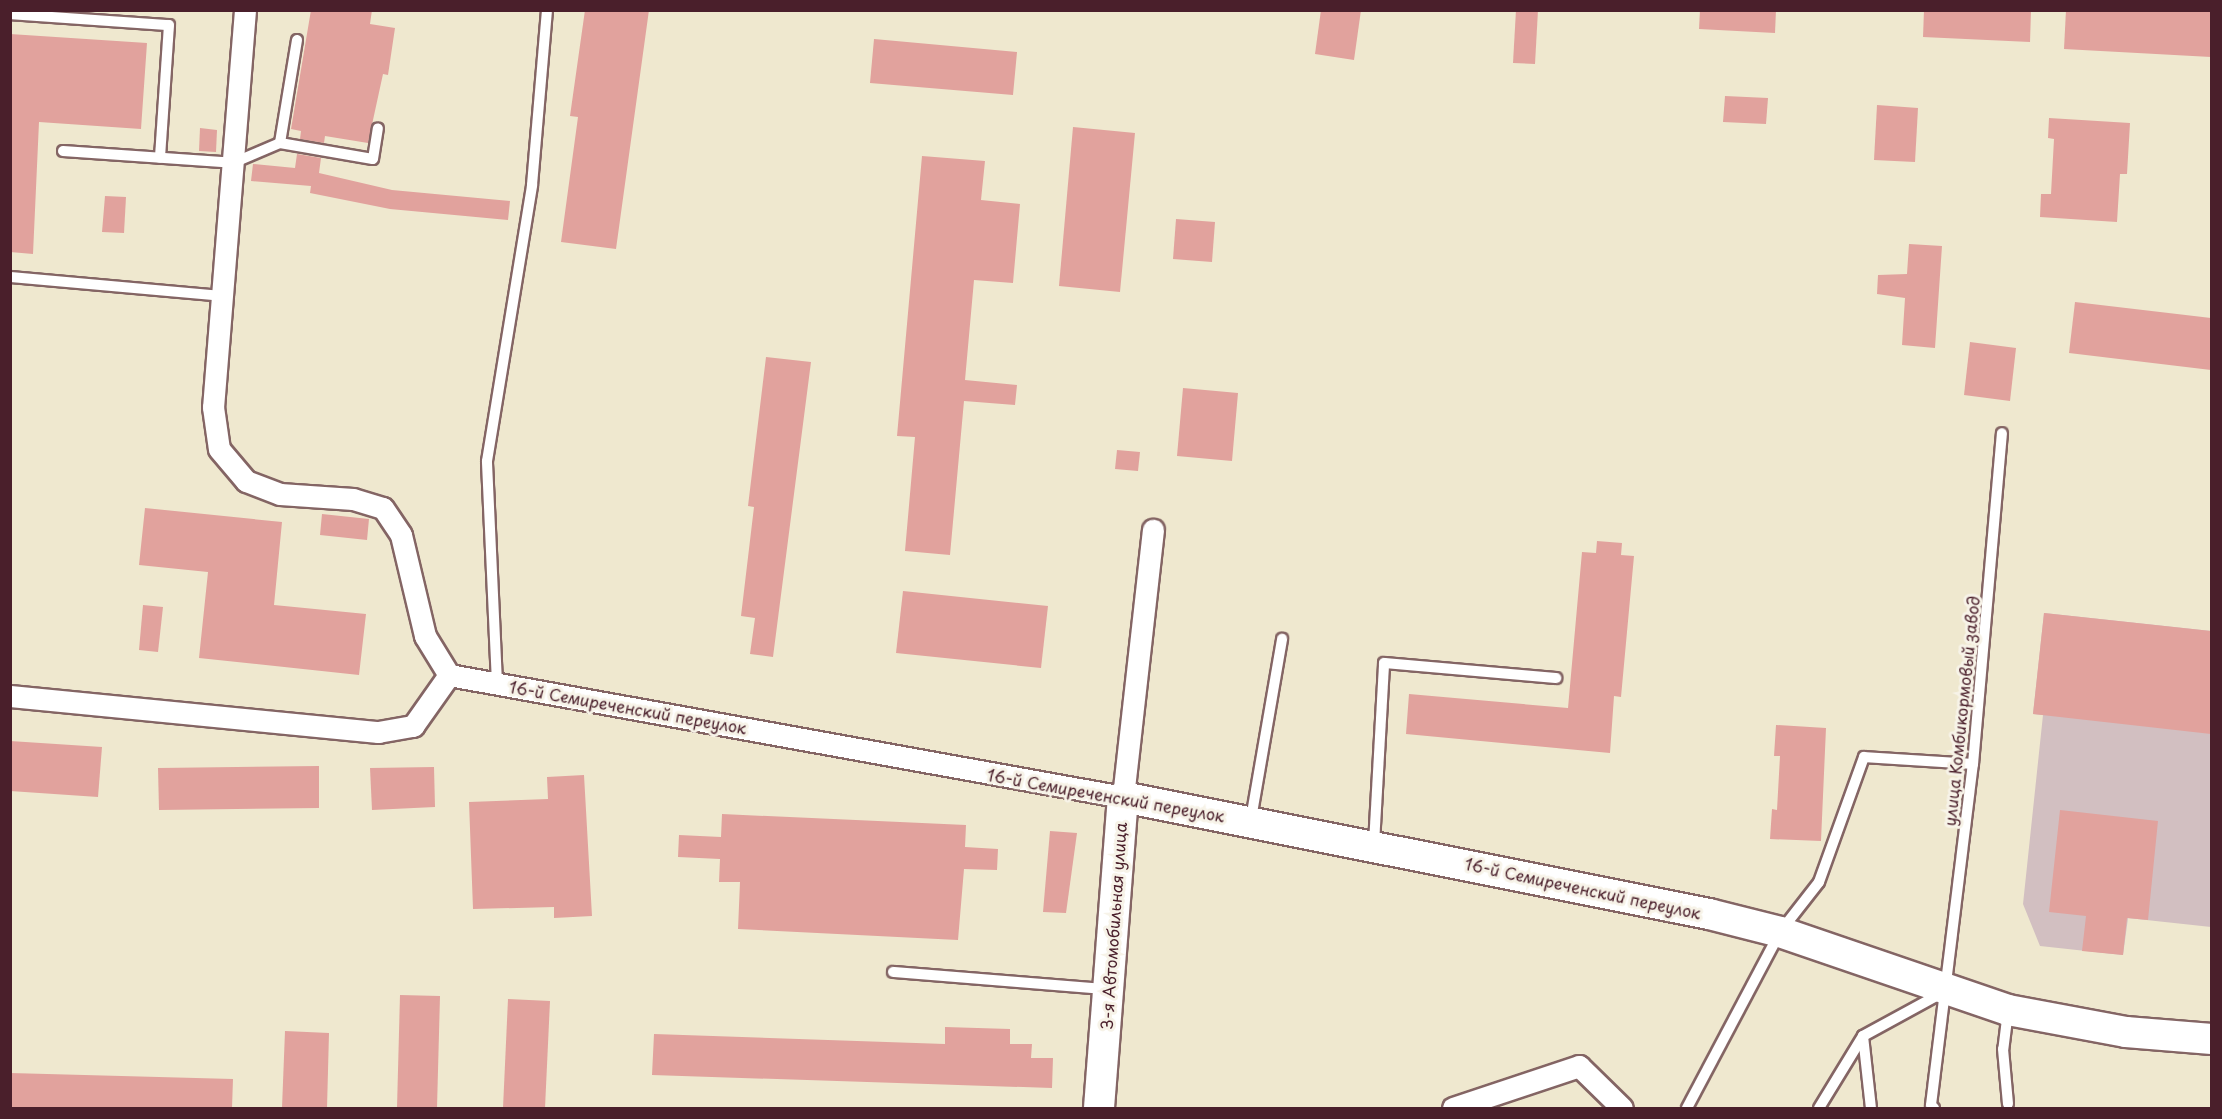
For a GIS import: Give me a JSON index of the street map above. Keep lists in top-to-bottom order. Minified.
{"streets":{"street":["16-й Семиреченский переулок","3-я Автомобильная улица"],"lane":["улица Комбикормовый завод"]},"crossings":[["16-й Семиреченский переулок","улица Комбикормовый завод"],["16-й Семиреченский переулок","3-я Автомобильная улица"]]}
